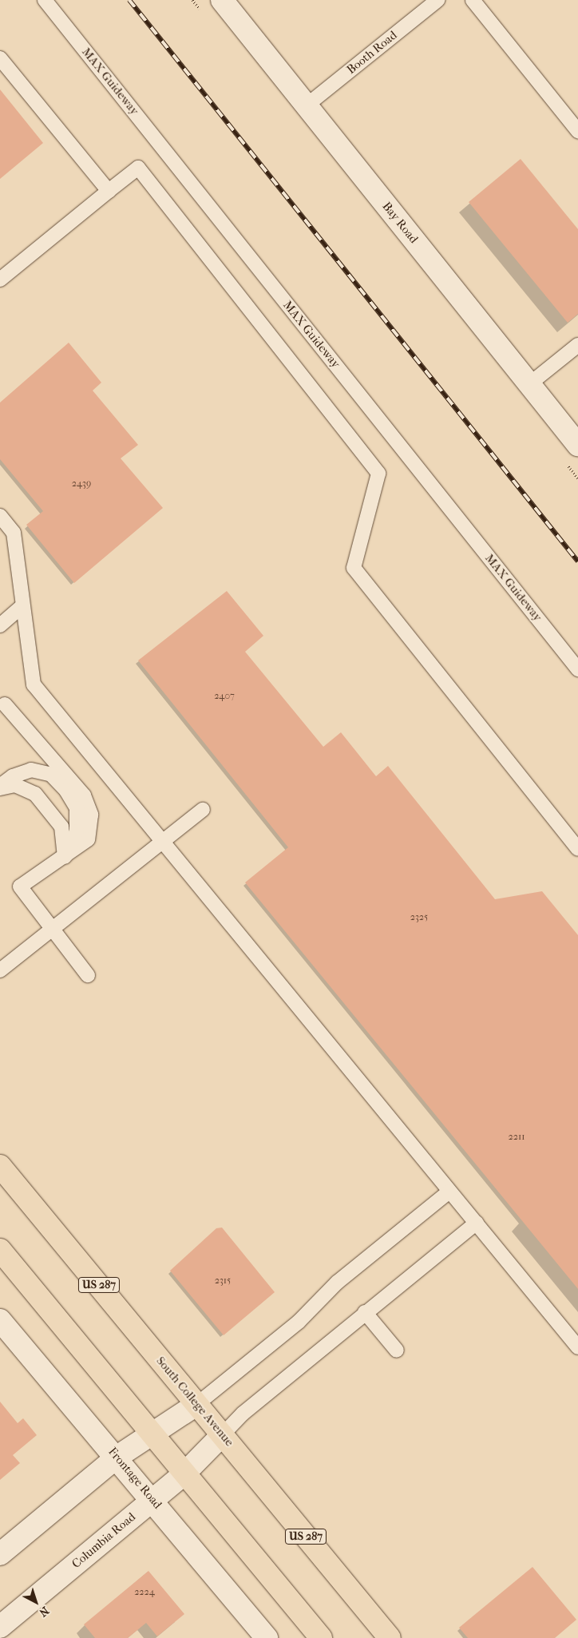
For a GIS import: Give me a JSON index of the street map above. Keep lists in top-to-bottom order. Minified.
{"streets":{"highway":["US 287","South College Avenue"],"street":["Bay Road","Frontage Road","Columbia Road"],"lane":["Booth Road","MAX Guideway"]},"crossings":[["Booth Road","Bay Road"],["South College Avenue","Columbia Road"],["Frontage Road","Columbia Road"]],"house_numbers":["2439","2407","2325","2211","2315","2224"],"north":"bottom right"}
